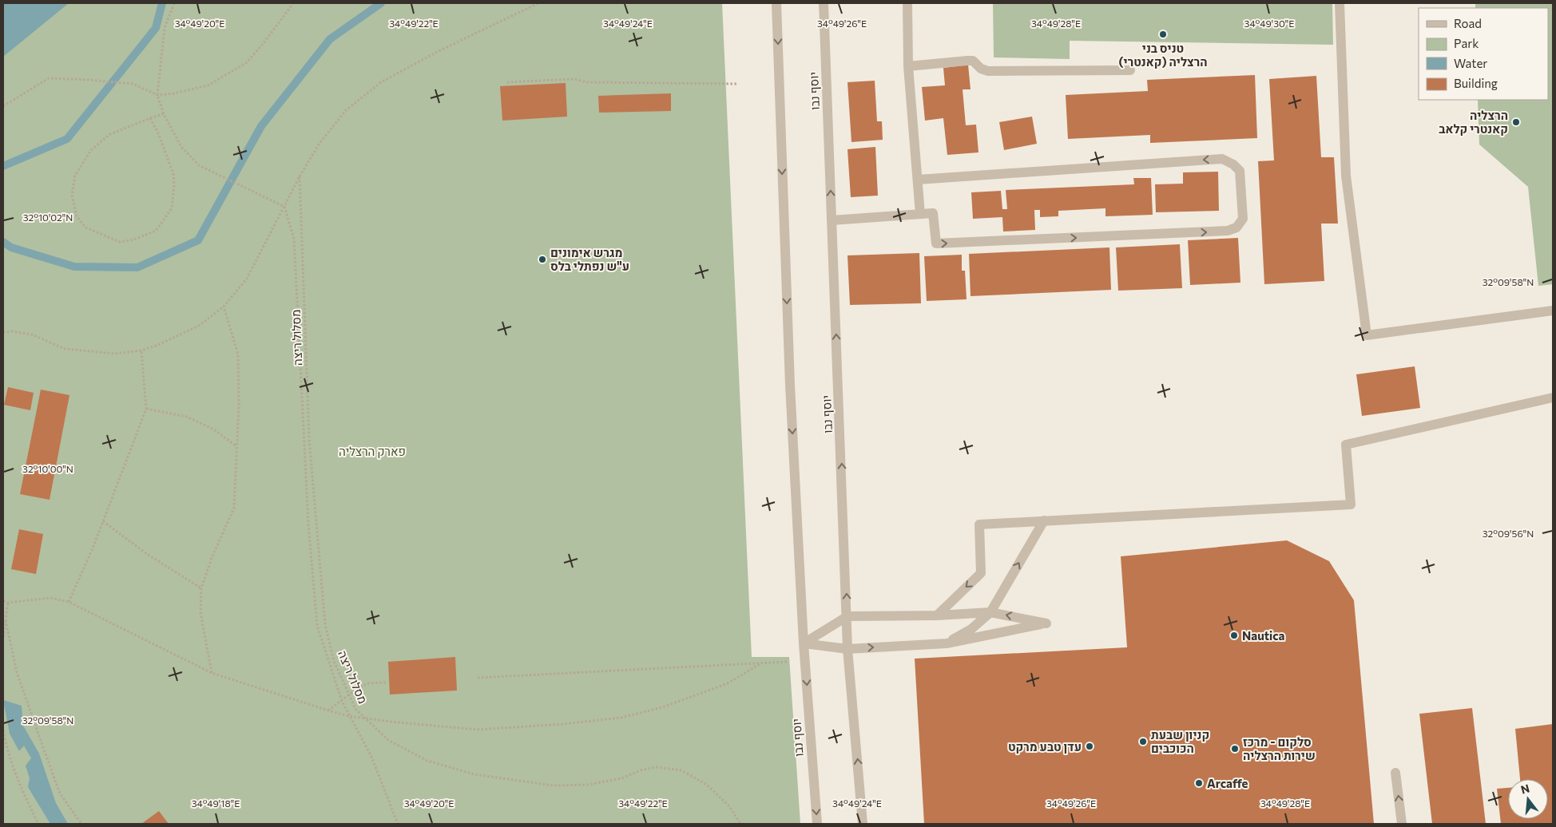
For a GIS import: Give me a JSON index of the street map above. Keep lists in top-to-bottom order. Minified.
{"streets":{"street":["יוסף נבו"],"path":["מסלול ריצה"]},"parks":["פארק הרצליה"],"places":["טניס בני הרצליה (קאנטרי)","הרצליה קאנטרי קלאב","מגרש אימונים ע\"ש נפתלי בלס","Nautica","קניון שבעת הכוכבים","עדן טבע מרקט","סלקום - מרכז שירות הרצליה","Arcaffe"],"legend":["Road","Park","Water","Building"],"north":"top","coordinates":["34°49'20\"E","34°49'22\"E","34°49'24\"E","34°49'26\"E","34°49'28\"E","34°49'30\"E","32°10'02\"N","32°09'58\"N","32°10'00\"N","32°09'56\"N","34°49'18\"E"]}
